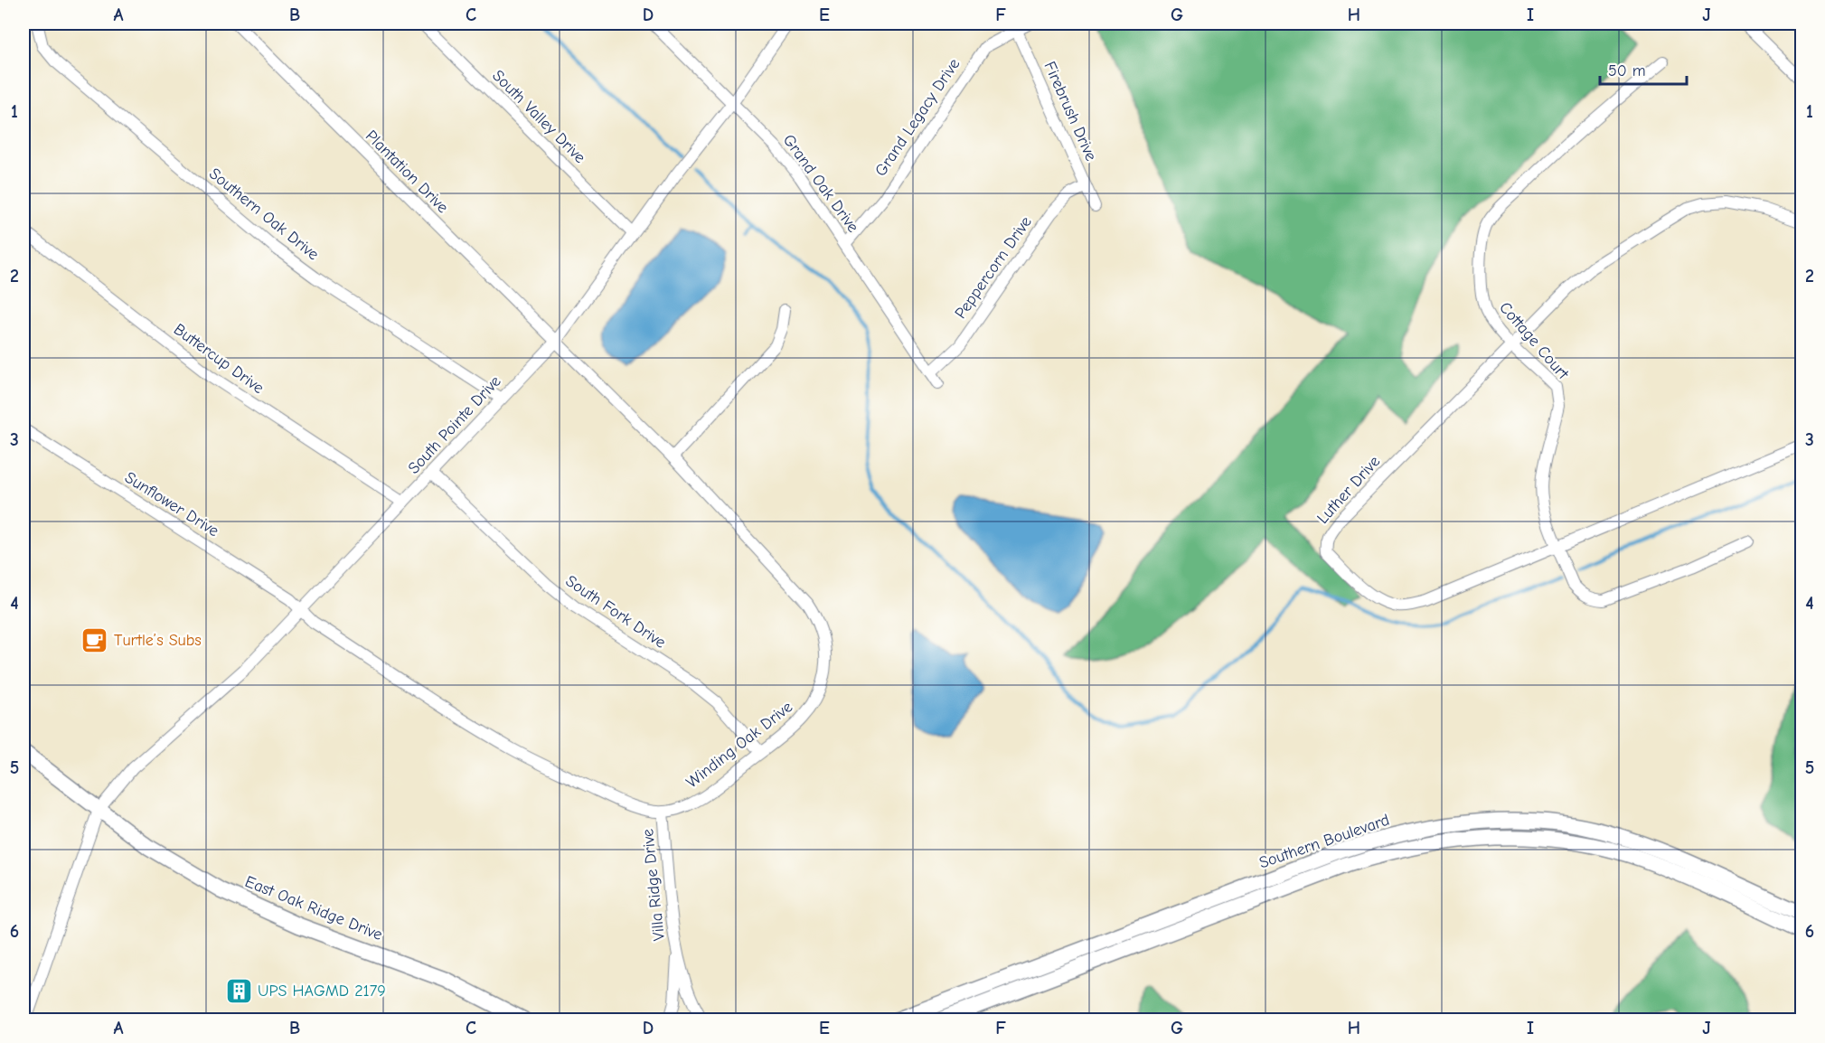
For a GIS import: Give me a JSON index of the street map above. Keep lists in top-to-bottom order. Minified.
{"streets":{"main road":["Southern Boulevard","East Oak Ridge Drive"],"street":["Firebrush Drive","South Valley Drive","Grand Legacy Drive","Plantation Drive","Grand Oak Drive","Southern Oak Drive","Peppercorn Drive","Cottage Court","Buttercup Drive","South Pointe Drive","Luther Drive","Sunflower Drive","South Fork Drive","Winding Oak Drive","Villa Ridge Drive"]},"crossings":[["Firebrush Drive","Grand Legacy Drive"],["Firebrush Drive","Peppercorn Drive"],["South Valley Drive","South Pointe Drive"],["Grand Legacy Drive","Grand Oak Drive"],["Plantation Drive","South Pointe Drive"],["Plantation Drive","Winding Oak Drive"],["Grand Oak Drive","Peppercorn Drive"],["Grand Oak Drive","South Pointe Drive"],["Southern Oak Drive","South Pointe Drive"],["Cottage Court","Luther Drive"],["Buttercup Drive","South Pointe Drive"],["South Pointe Drive","Sunflower Drive"],["South Pointe Drive","South Fork Drive"],["South Pointe Drive","Winding Oak Drive"],["South Pointe Drive","East Oak Ridge Drive"],["South Fork Drive","Winding Oak Drive"],["Winding Oak Drive","Villa Ridge Drive"]],"places":{"cafe":["Turtle’s Subs"],"building":["UPS HAGMD 2179"]},"scale_bar":"50 m","grid":{"columns":["A","B","C","D","E","F","G","H","I","J"],"rows":["1","2","3","4","5","6"]}}
